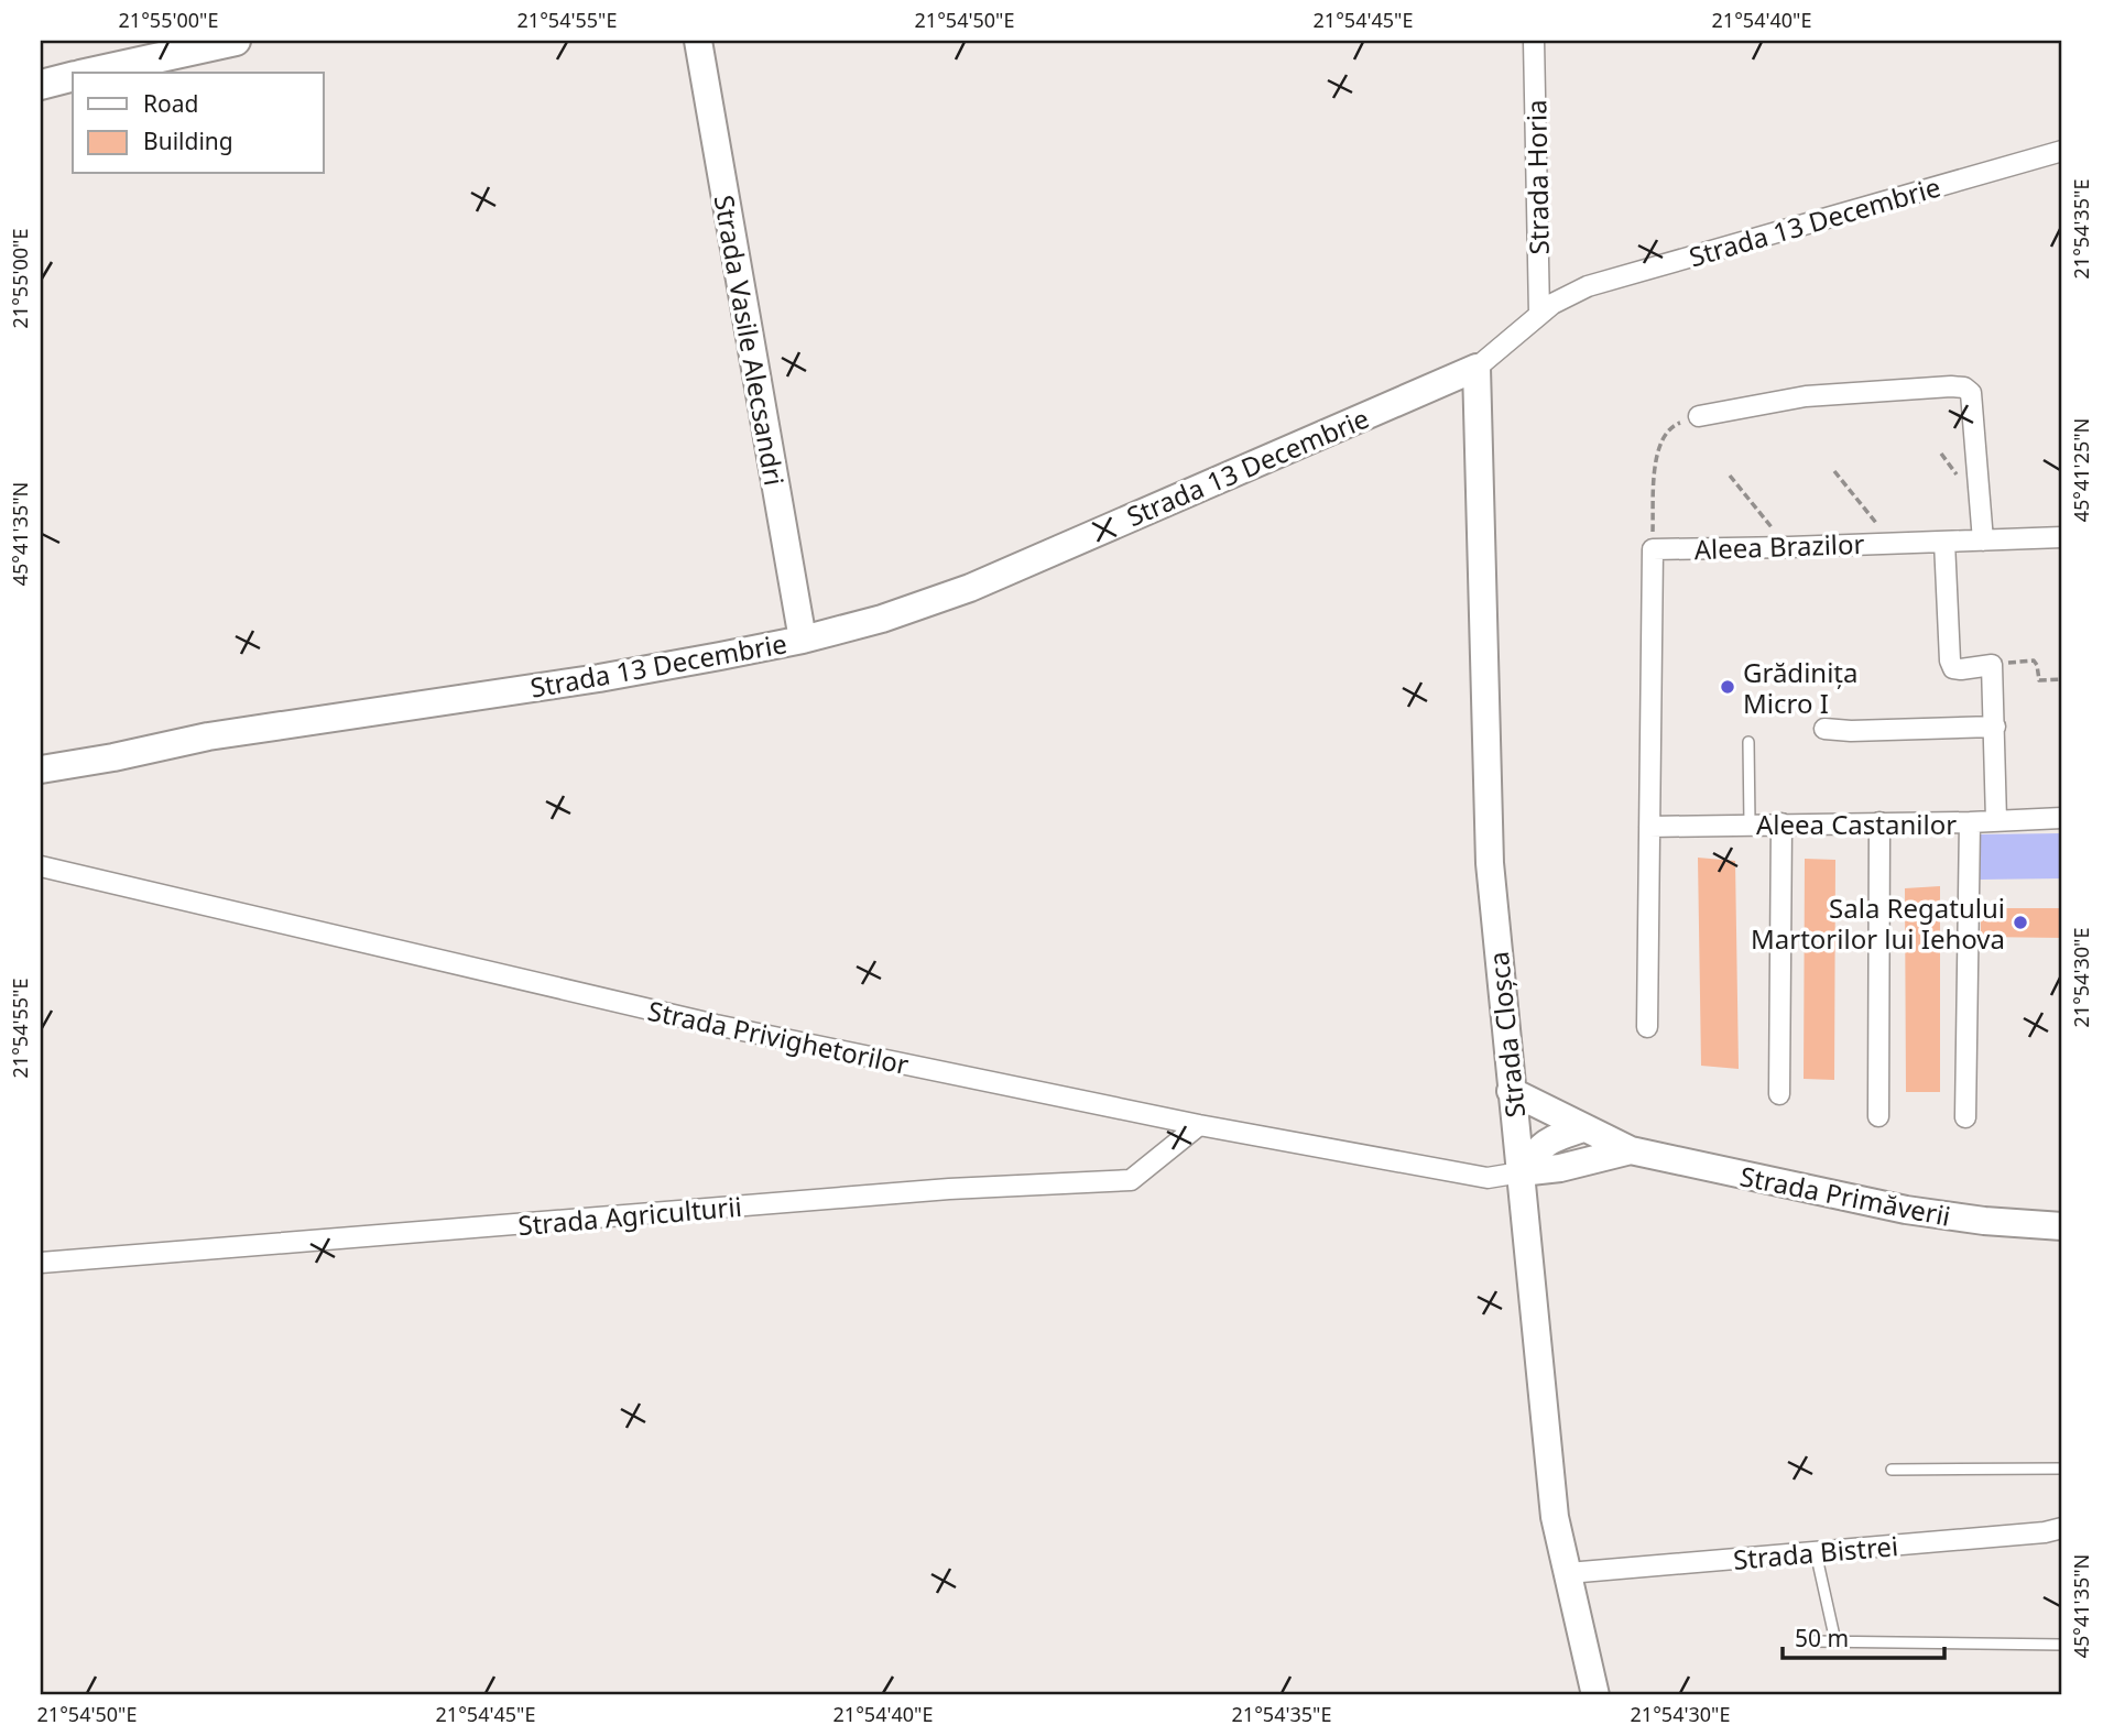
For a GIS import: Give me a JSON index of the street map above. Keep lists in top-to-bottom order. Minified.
{"streets":{"street":["Strada Horia","Strada 13 Decembrie","Strada Vasile Alecsandri","Aleea Brazilor","Aleea Castanilor","Strada Cloșca","Strada Privighetorilor","Strada Primăverii","Strada Agriculturii","Strada Bistrei"]},"crossings":[["Strada Horia","Strada 13 Decembrie"],["Strada 13 Decembrie","Strada Vasile Alecsandri"],["Strada 13 Decembrie","Strada Cloșca"],["Strada Cloșca","Strada Privighetorilor"],["Strada Cloșca","Strada Primăverii"],["Strada Cloșca","Strada Bistrei"],["Strada Privighetorilor","Strada Primăverii"],["Strada Privighetorilor","Strada Agriculturii"]],"places":["Grădinița Micro I","Sala Regatului Martorilor lui Iehova"],"legend":["Road","Building"],"scale_bar":"50 m","coordinates":["21°55'00\"E","21°54'55\"E","21°54'50\"E","21°54'45\"E","21°54'40\"E","21°54'35\"E","45°41'25\"N","45°41'35\"N","21°54'30\"E"]}
